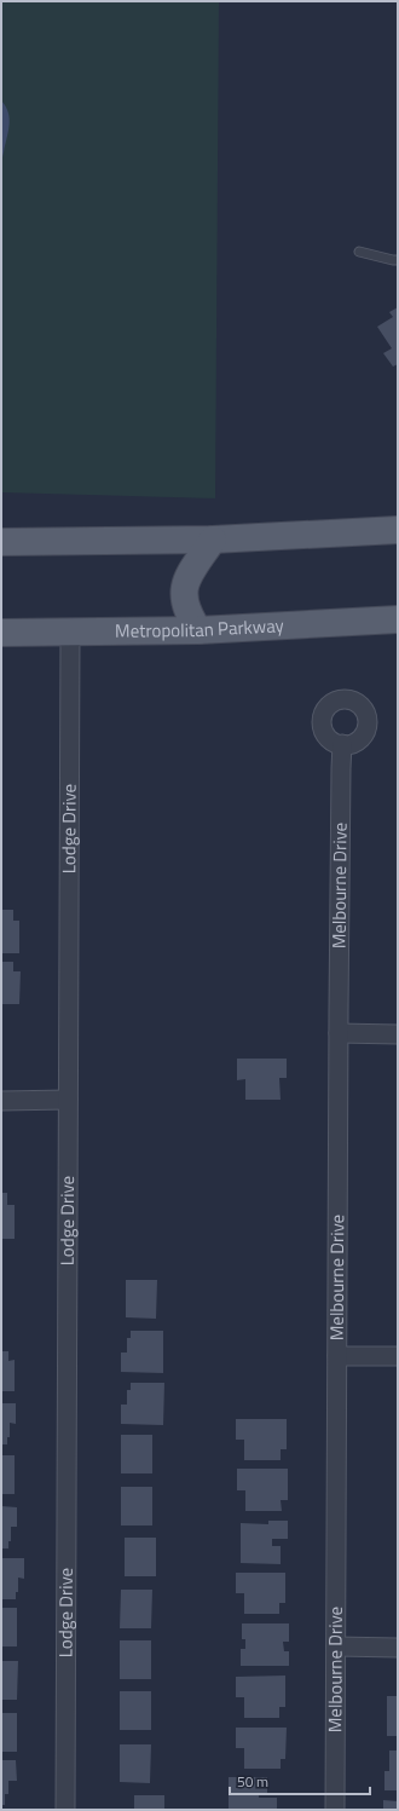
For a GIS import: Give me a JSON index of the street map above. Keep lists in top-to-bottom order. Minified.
{"streets":{"main road":["Metropolitan Parkway"],"street":["Lodge Drive","Melbourne Drive"]},"crossings":[["Metropolitan Parkway","Lodge Drive"]],"scale_bar":"50 m"}
